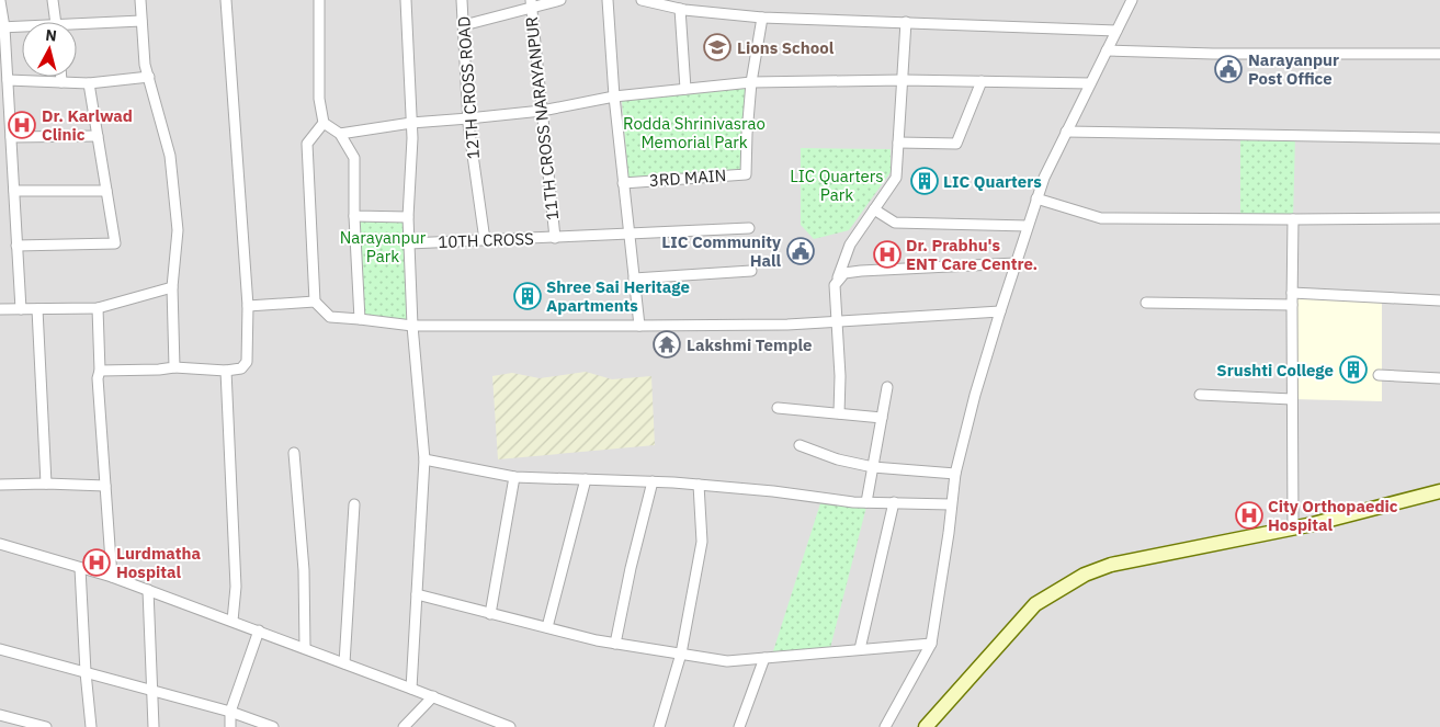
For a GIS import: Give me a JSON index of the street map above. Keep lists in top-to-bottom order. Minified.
{"streets":{"street":["12TH CROSS ROAD","11TH CROSS NARAYANPUR","3RD MAIN","10TH CROSS"]},"crossings":[["12TH CROSS ROAD","10TH CROSS"],["11TH CROSS NARAYANPUR","10TH CROSS"]],"parks":["Rodda Shrinivasrao Memorial Park","LIC Quarters Park","Narayanpur Park"],"places":{"school or university":["Lions School"],"public building":["Narayanpur Post Office","LIC Community Hall"],"hospital":["Dr. Karlwad Clinic","Dr. Prabhu's ENT Care Centre.","City Orthopaedic Hospital","Lurdmatha Hospital"],"building":["LIC Quarters","Shree Sai Heritage Apartments","Srushti College"],"temple":["Lakshmi Temple"]},"north":"top"}
